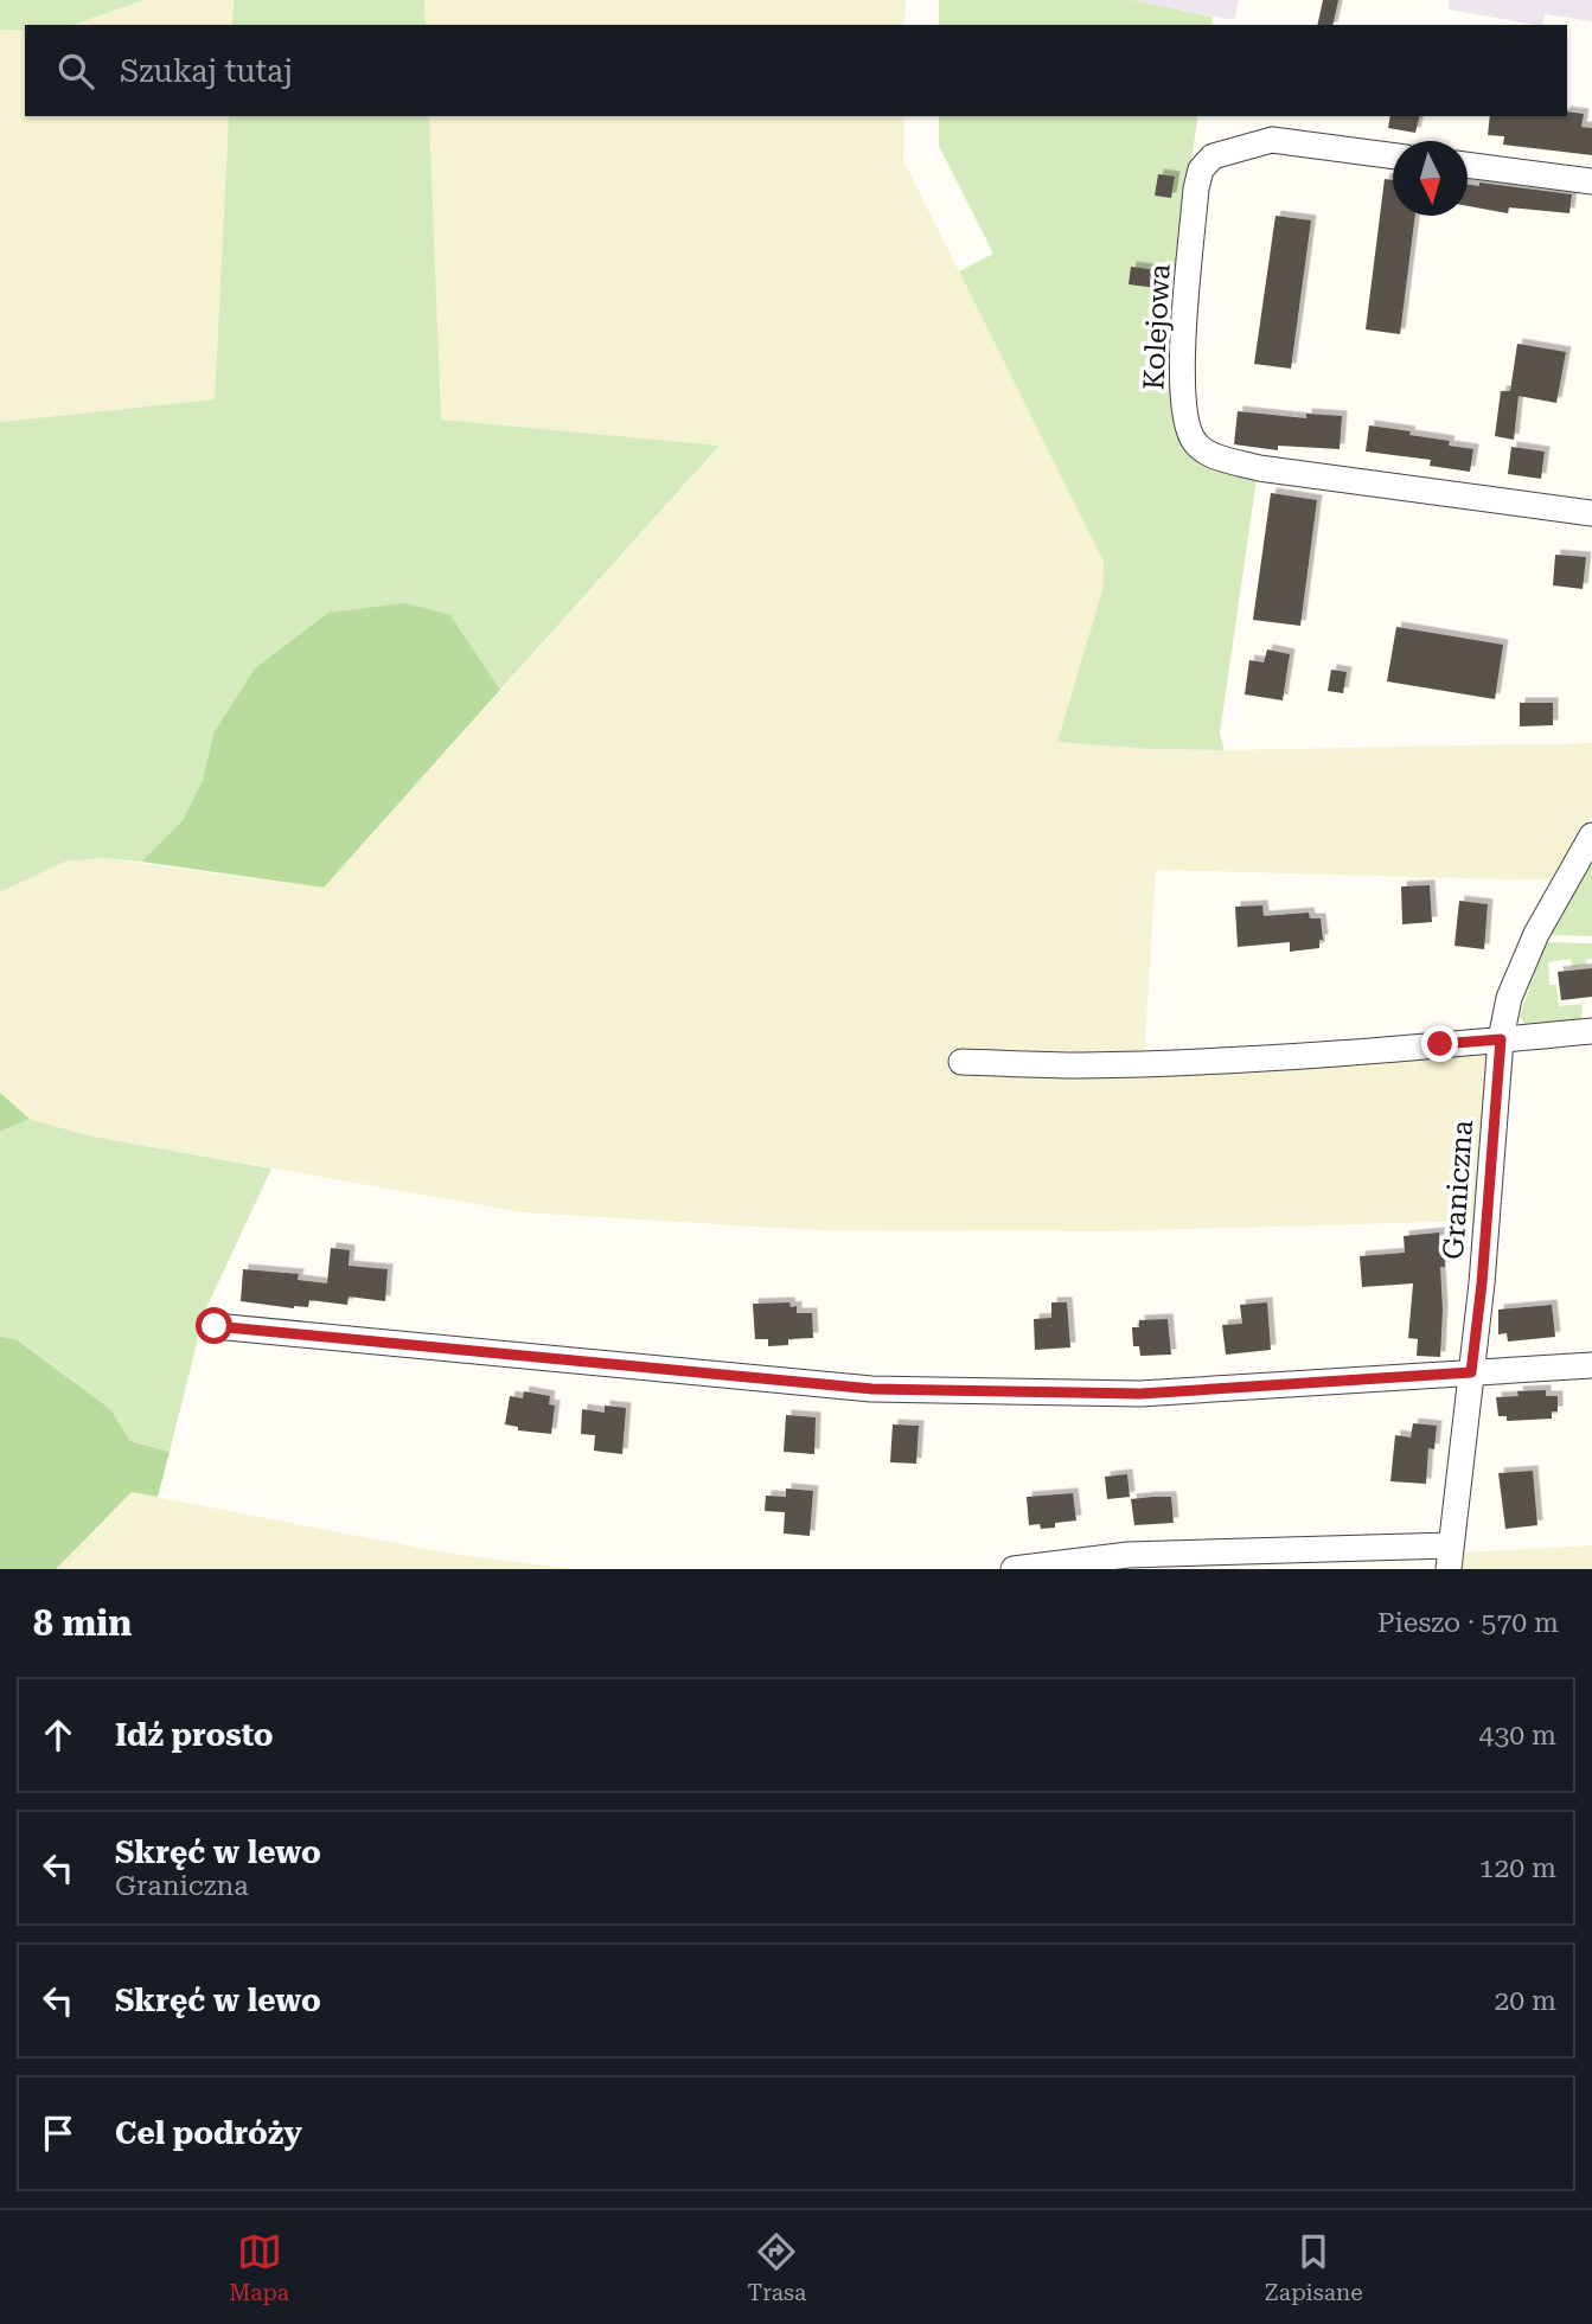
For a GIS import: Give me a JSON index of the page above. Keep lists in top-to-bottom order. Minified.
{"streets":{"street":["Kolejowa","Graniczna"]},"north":"bottom","page":{"search":"Szukaj tutaj","heading":["8 min","Pieszo · 570 m"],"list":[["Idź prosto","430 m"],["Skręć w lewo","Graniczna","120 m"],["Skręć w lewo","20 m"],"Cel podróży"],"nav":["Mapa","Trasa","Zapisane"]}}
